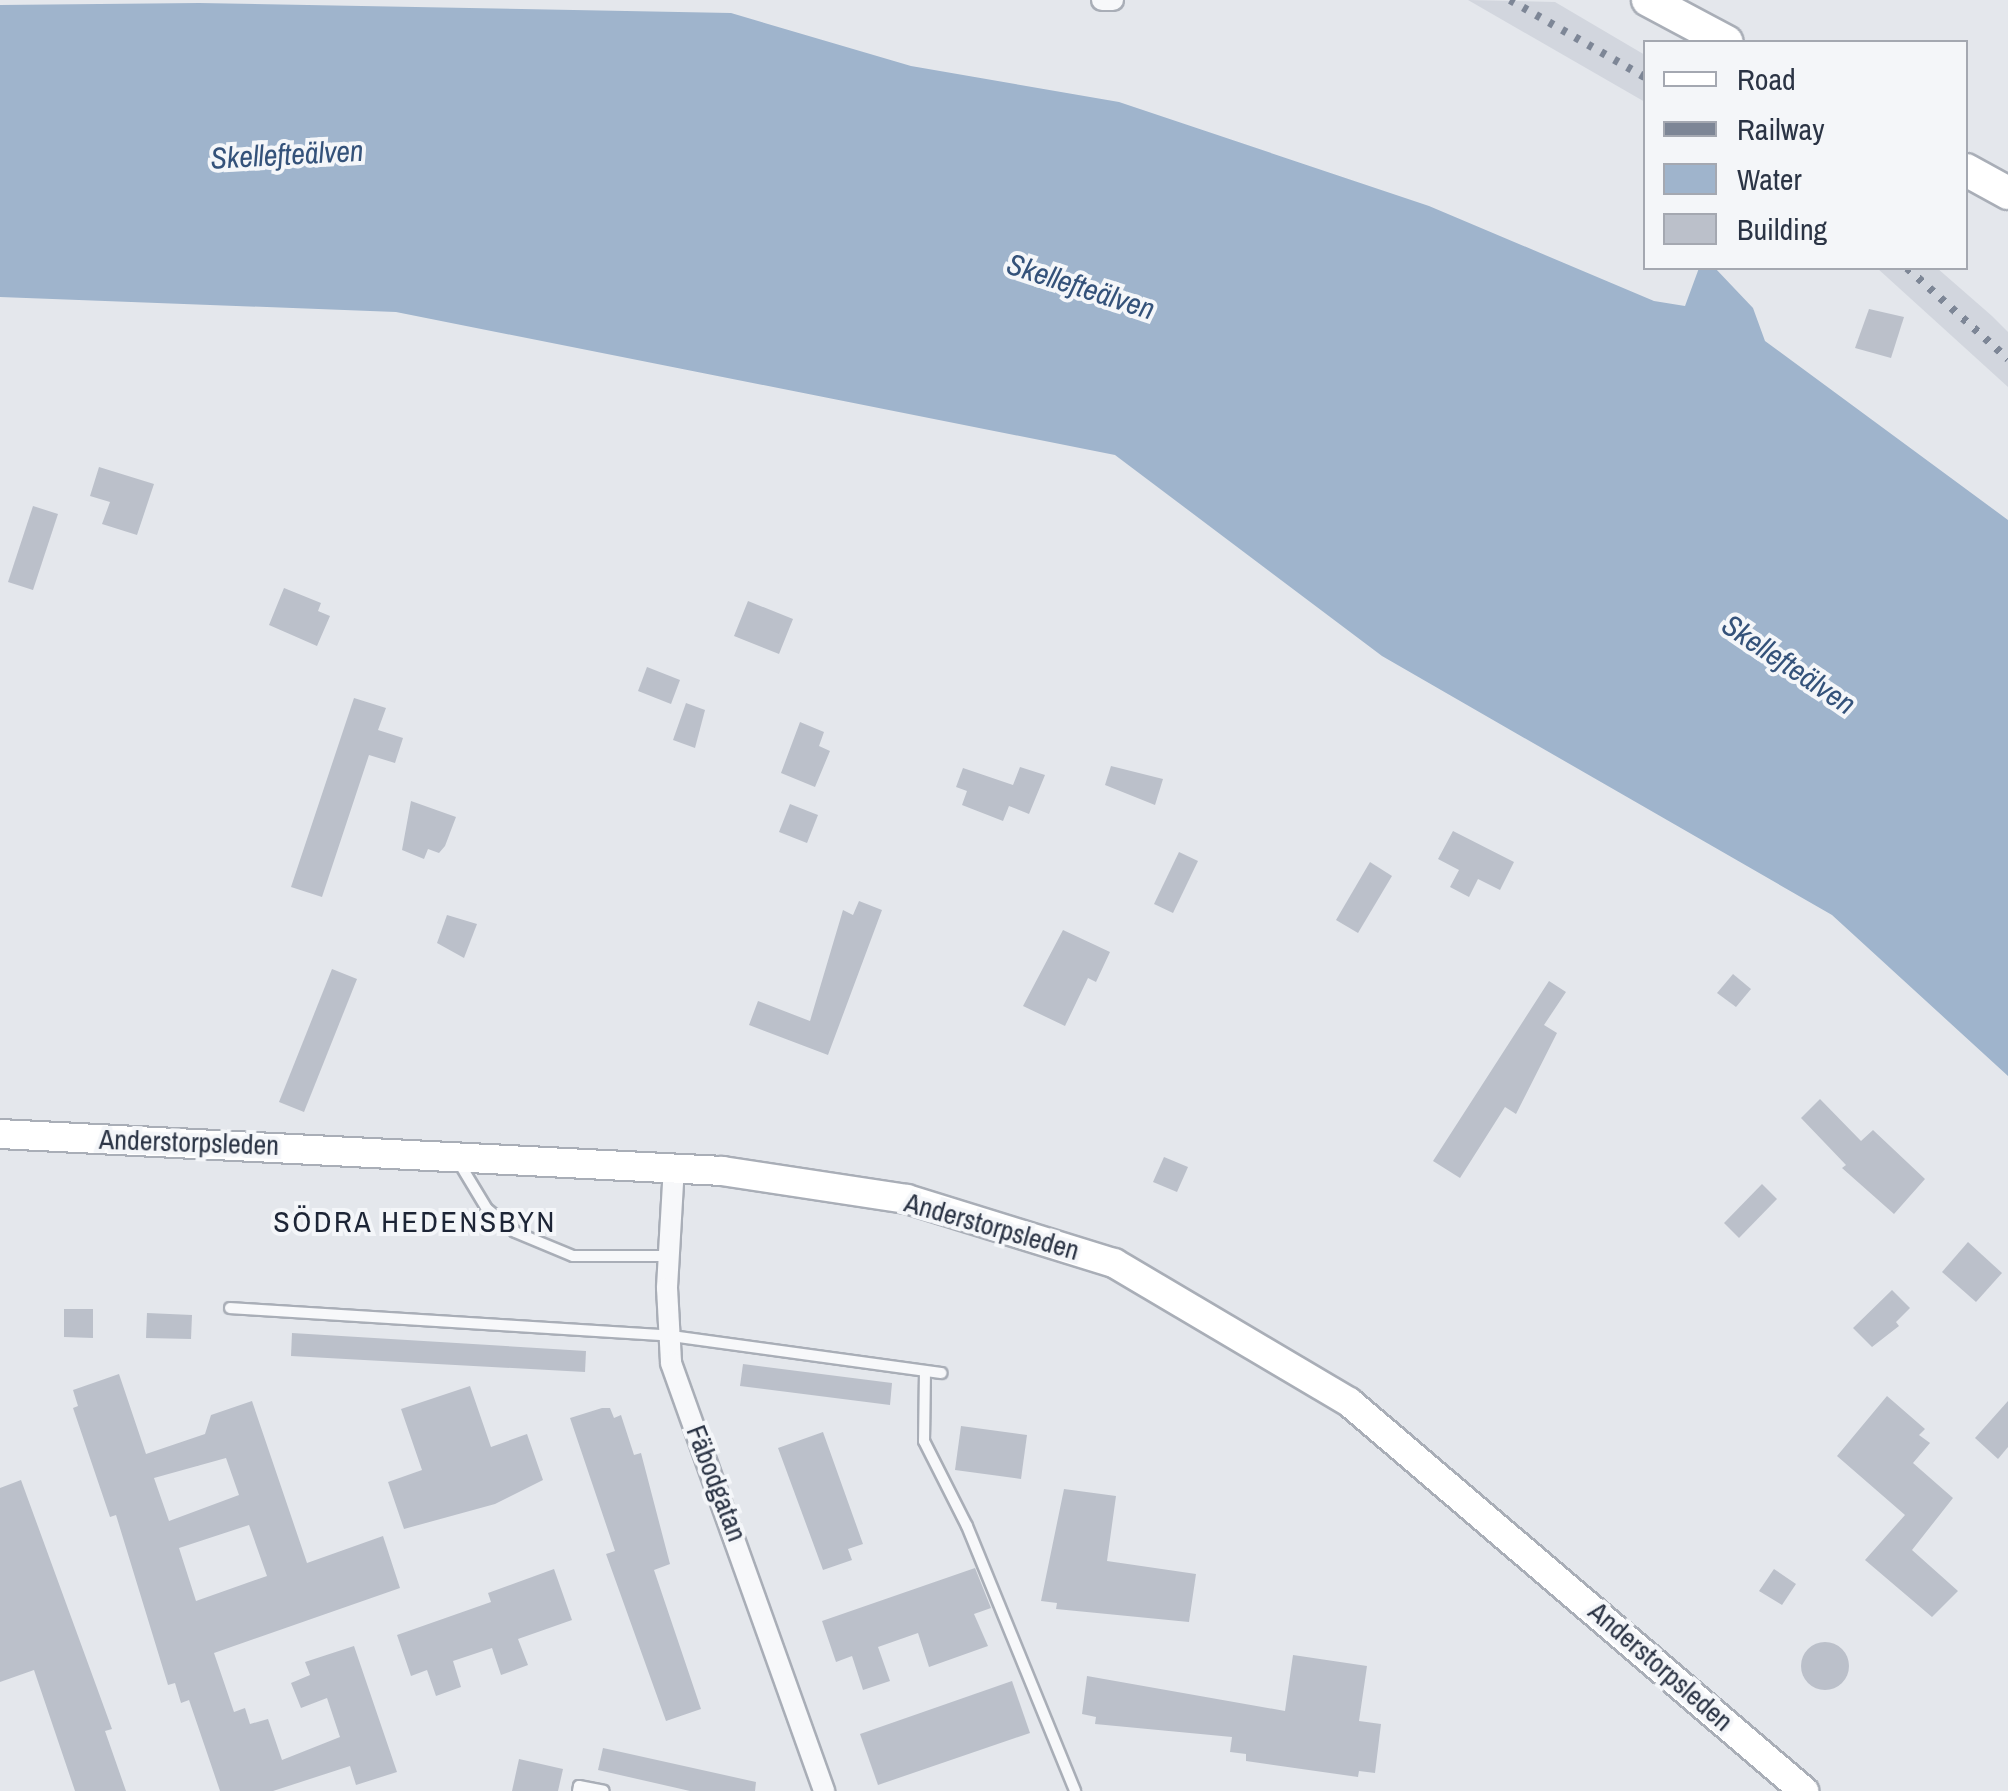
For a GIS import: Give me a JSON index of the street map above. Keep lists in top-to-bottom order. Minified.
{"streets":{"main road":["Anderstorpsleden"],"street":["Fäbodgatan"]},"crossings":[["Anderstorpsleden","Fäbodgatan"]],"districts":["SÖDRA HEDENSBYN"],"water":["Skellefteälven"],"legend":["Road","Railway","Water","Building"]}
